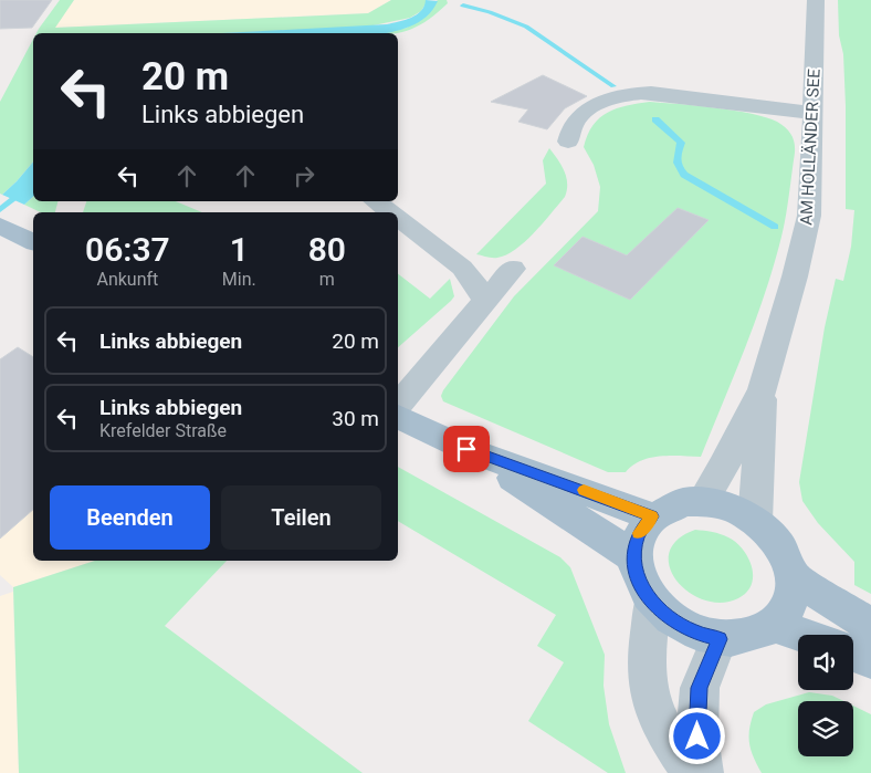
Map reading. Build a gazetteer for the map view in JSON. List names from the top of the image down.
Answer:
{
  "streets": {
    "street": ["AM HOLLÄNDER SEE"]
  },
  "page": {
    "turn": ["20 m", "Links abbiegen"],
    "eta": [
      "06:37",
      "Ankunft",
      "1",
      "Min.",
      "80",
      "m"
    ],
    "list": [
      {
        "name": "Links abbiegen",
        "value": "20 m"
      },
      {
        "name": "Links abbiegen",
        "note": "Krefelder Straße",
        "value": "30 m"
      }
    ],
    "buttons": ["Beenden", "Teilen"]
  }
}
